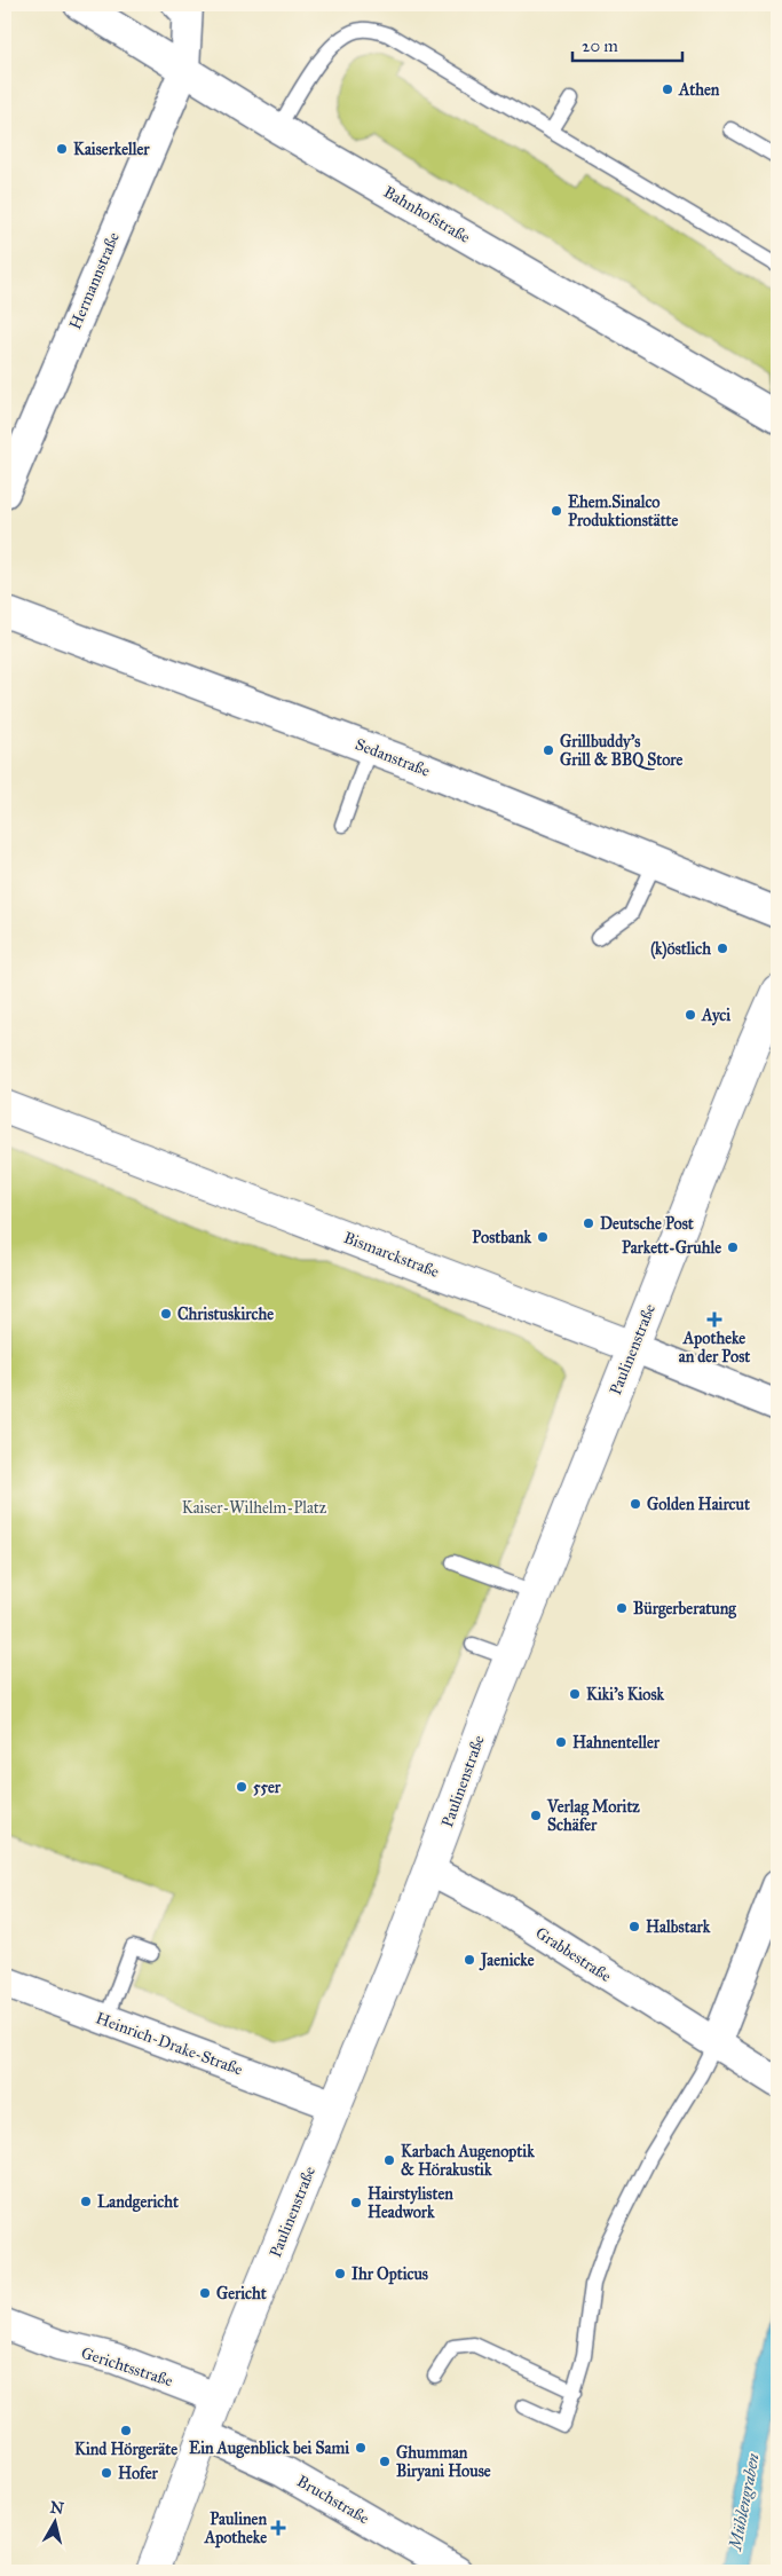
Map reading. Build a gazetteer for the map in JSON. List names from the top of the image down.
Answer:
{
  "streets": {
    "main road": ["Bismarckstraße", "Paulinenstraße"],
    "street": [
      "Bahnhofstraße",
      "Hermannstraße",
      "Sedanstraße",
      "Grabbestraße",
      "Heinrich-Drake-Straße",
      "Gerichtsstraße",
      "Bruchstraße"
    ]
  },
  "crossings": [
    ["Bahnhofstraße", "Hermannstraße"],
    ["Bismarckstraße", "Paulinenstraße"],
    ["Paulinenstraße", "Grabbestraße"],
    ["Paulinenstraße", "Heinrich-Drake-Straße"],
    ["Paulinenstraße", "Gerichtsstraße"],
    ["Paulinenstraße", "Bruchstraße"]
  ],
  "water": ["Mühlengraben"],
  "parks": ["Kaiser-Wilhelm-Platz"],
  "places": {
    "other": [
      "Athen",
      "Kaiserkeller",
      "Ehem.Sinalco Produktionstätte",
      "Grillbuddy's Grill & BBQ Store",
      "(k)östlich",
      "Ayci",
      "Deutsche Post",
      "Postbank",
      "Parkett-Gruhle",
      "Christuskirche",
      "Golden Haircut",
      "Bürgerberatung",
      "Kiki's Kiosk",
      "Hahnenteller",
      "55er",
      "Verlag Moritz Schäfer",
      "Halbstark",
      "Jaenicke",
      "Karbach Augenoptik & Hörakustik",
      "Landgericht",
      "Hairstylisten Headwork",
      "Ihr Opticus",
      "Gericht",
      "Kind Hörgeräte",
      "Ein Augenblick bei Sami",
      "Ghumman Biryani House",
      "Hofer"
    ],
    "health": ["Apotheke an der Post", "Paulinen Apotheke"]
  },
  "scale_bar": "20 m",
  "north": "top"
}
